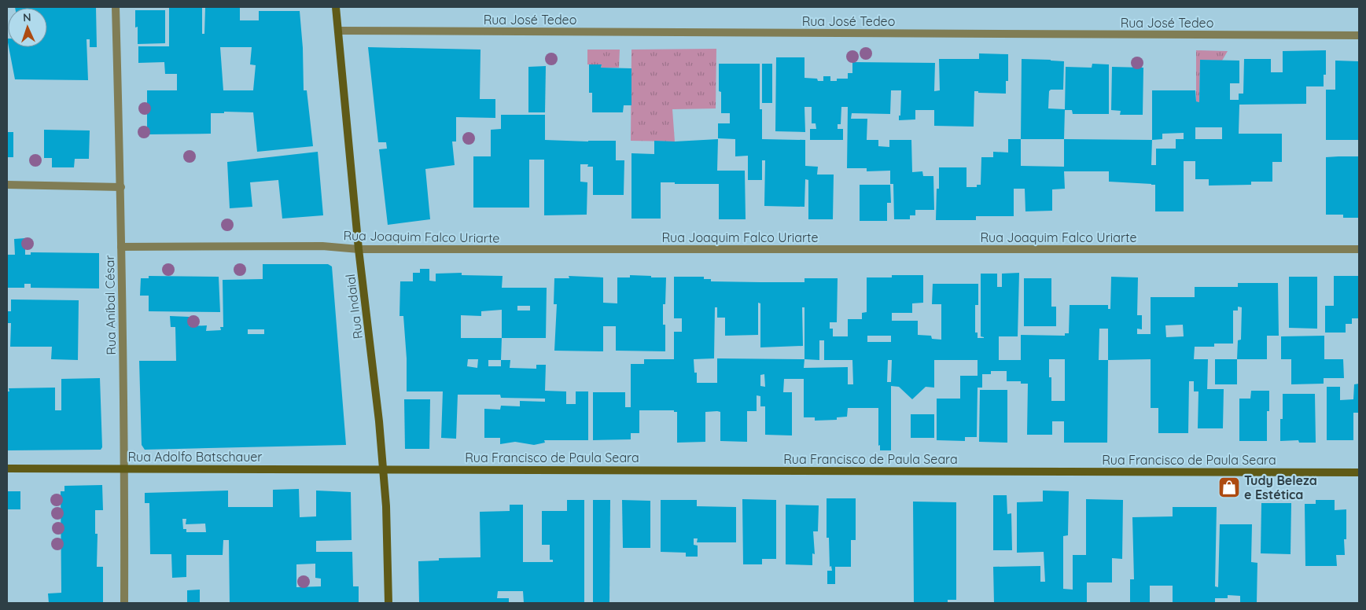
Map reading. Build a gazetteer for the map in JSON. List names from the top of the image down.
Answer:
{
  "streets": {
    "street": [
      "Rua José Tedeo",
      "Rua Joaquim Falco Uriarte",
      "Rua Aníbal César",
      "Rua Indaial",
      "Rua Adolfo Batschauer",
      "Rua Francisco de Paula Seara"
    ]
  },
  "crossings": [
    ["Rua José Tedeo", "Rua Indaial"],
    ["Rua Joaquim Falco Uriarte", "Rua Aníbal César"],
    ["Rua Joaquim Falco Uriarte", "Rua Indaial"],
    ["Rua Aníbal César", "Rua Adolfo Batschauer"],
    ["Rua Indaial", "Rua Adolfo Batschauer"],
    ["Rua Indaial", "Rua Francisco de Paula Seara"],
    ["Rua Adolfo Batschauer", "Rua Francisco de Paula Seara"]
  ],
  "places": {
    "shop": ["Tudy Beleza e Estética"]
  },
  "north": "top"
}
